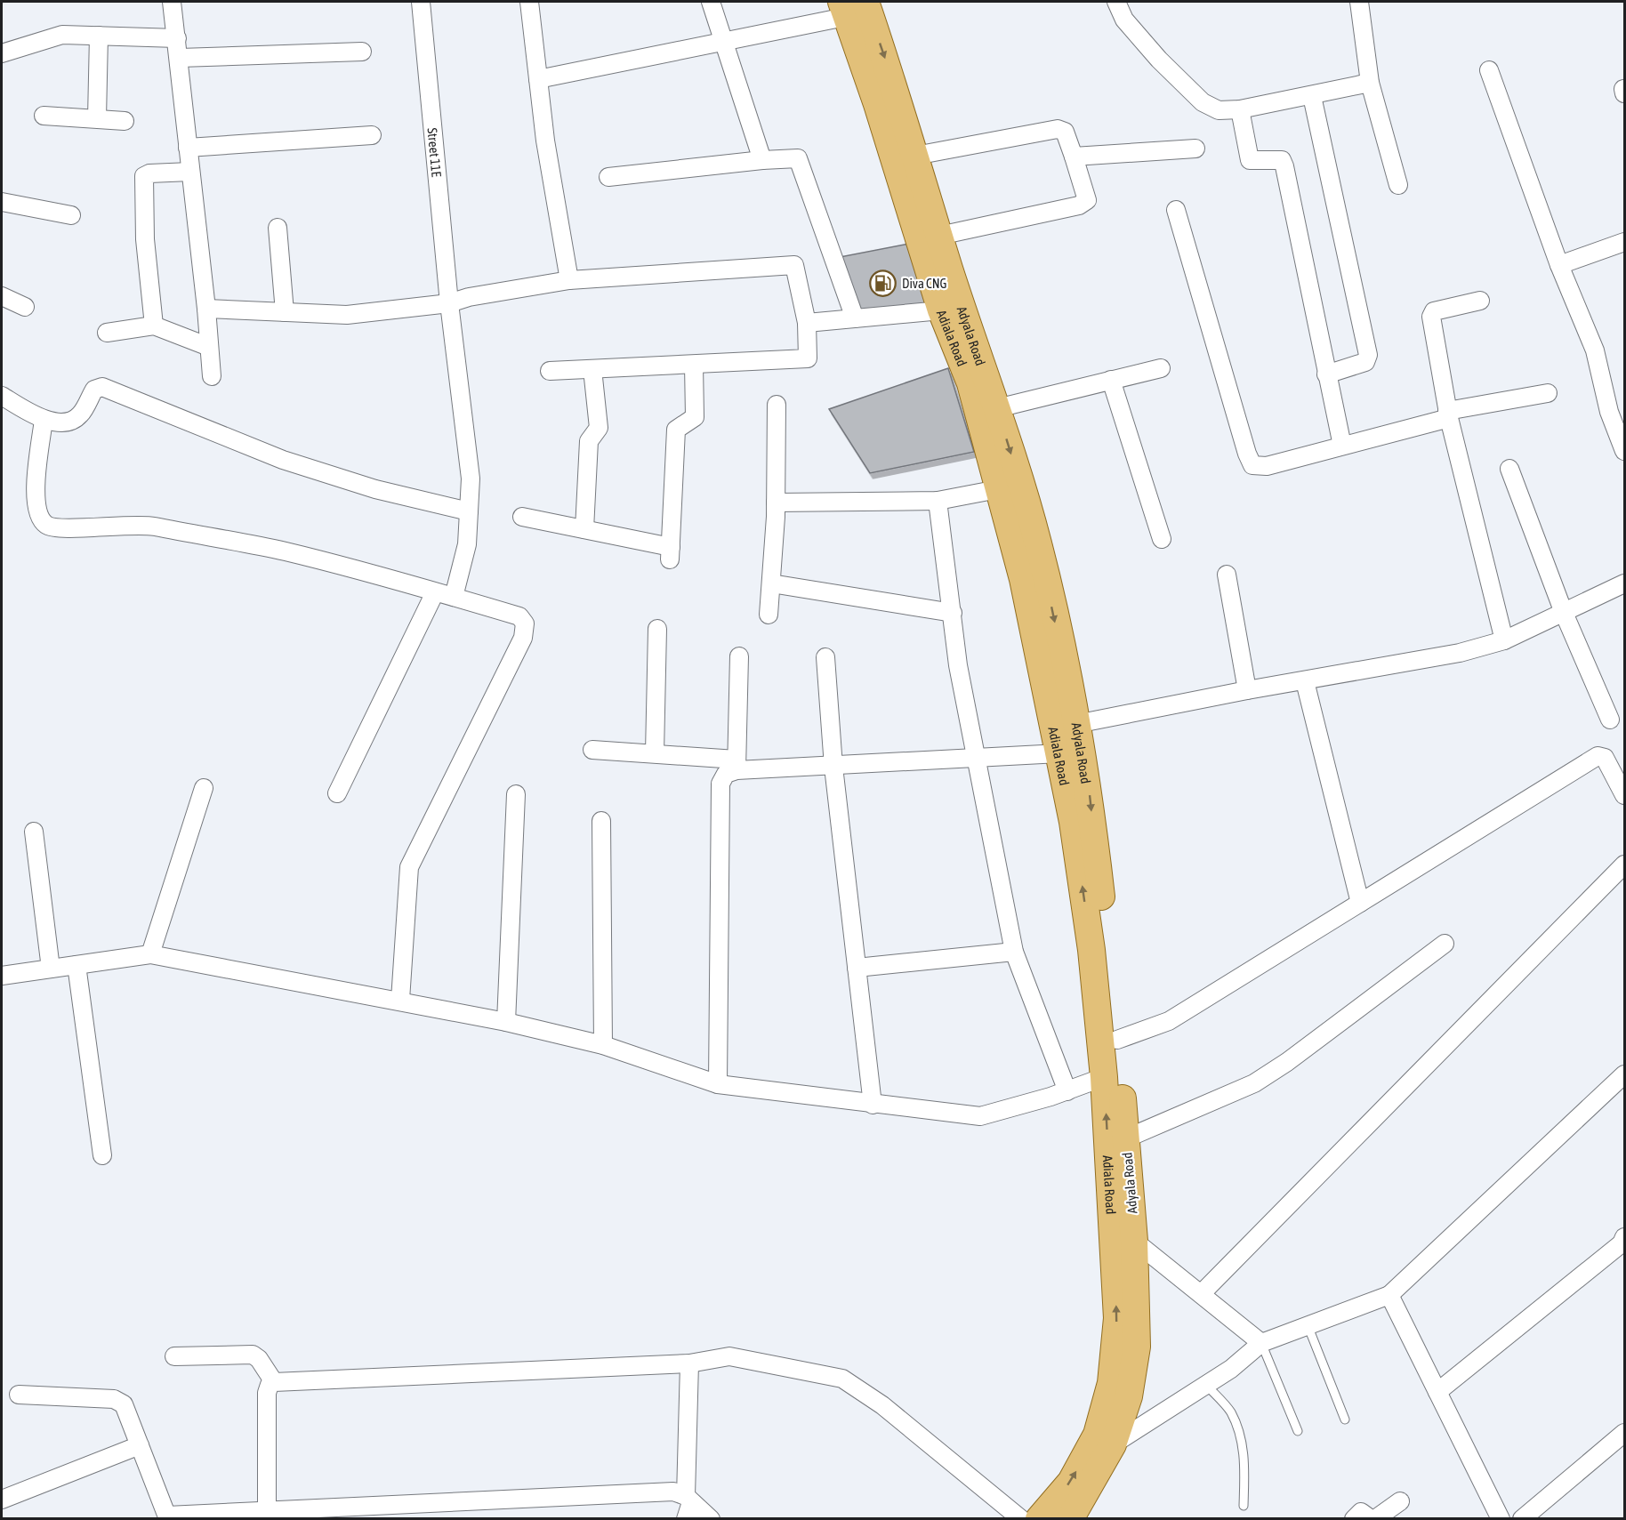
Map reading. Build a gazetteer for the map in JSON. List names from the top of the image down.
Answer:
{
  "streets": {
    "main road": ["Adyala Road", "Adiala Road"],
    "street": ["Street 11E"]
  },
  "crossings": [
    ["Adyala Road", "Adiala Road"]
  ],
  "one_way": ["Adyala Road", "Adiala Road"],
  "places": {
    "fuel station": ["Diva CNG"]
  }
}
